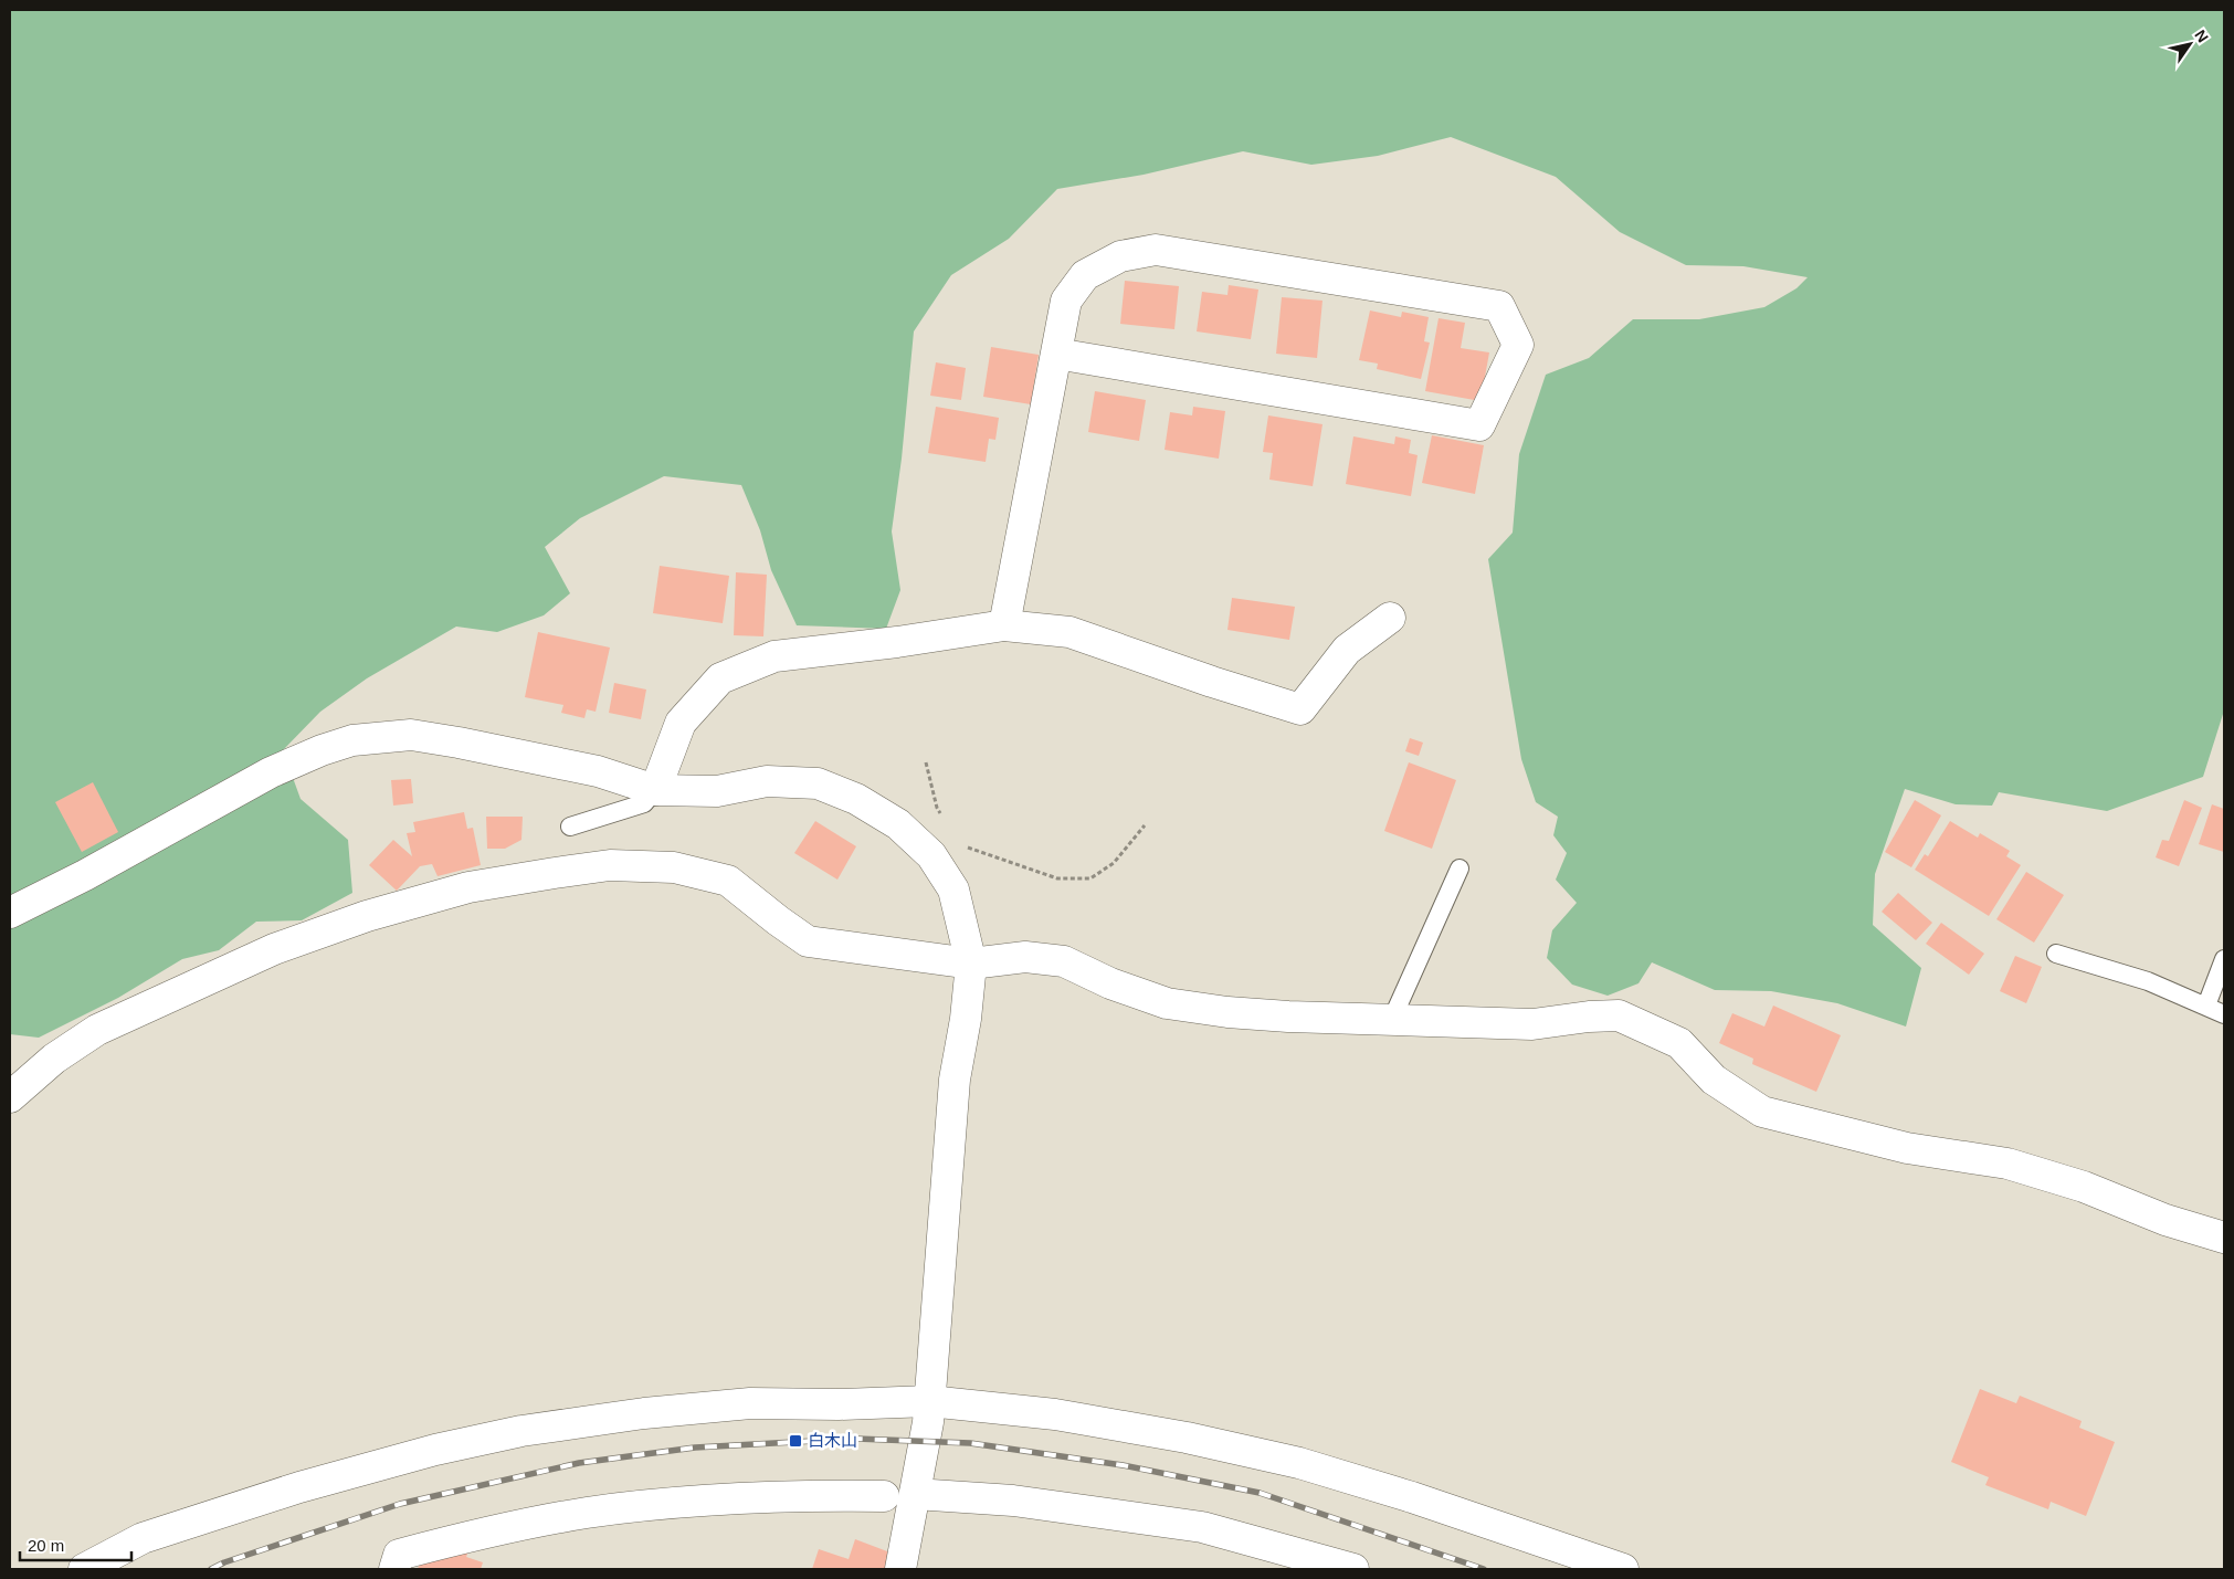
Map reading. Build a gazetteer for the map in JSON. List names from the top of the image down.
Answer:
{
  "places": {
    "transit": ["白木山"]
  },
  "scale_bar": "20 m",
  "north": "top right"
}
